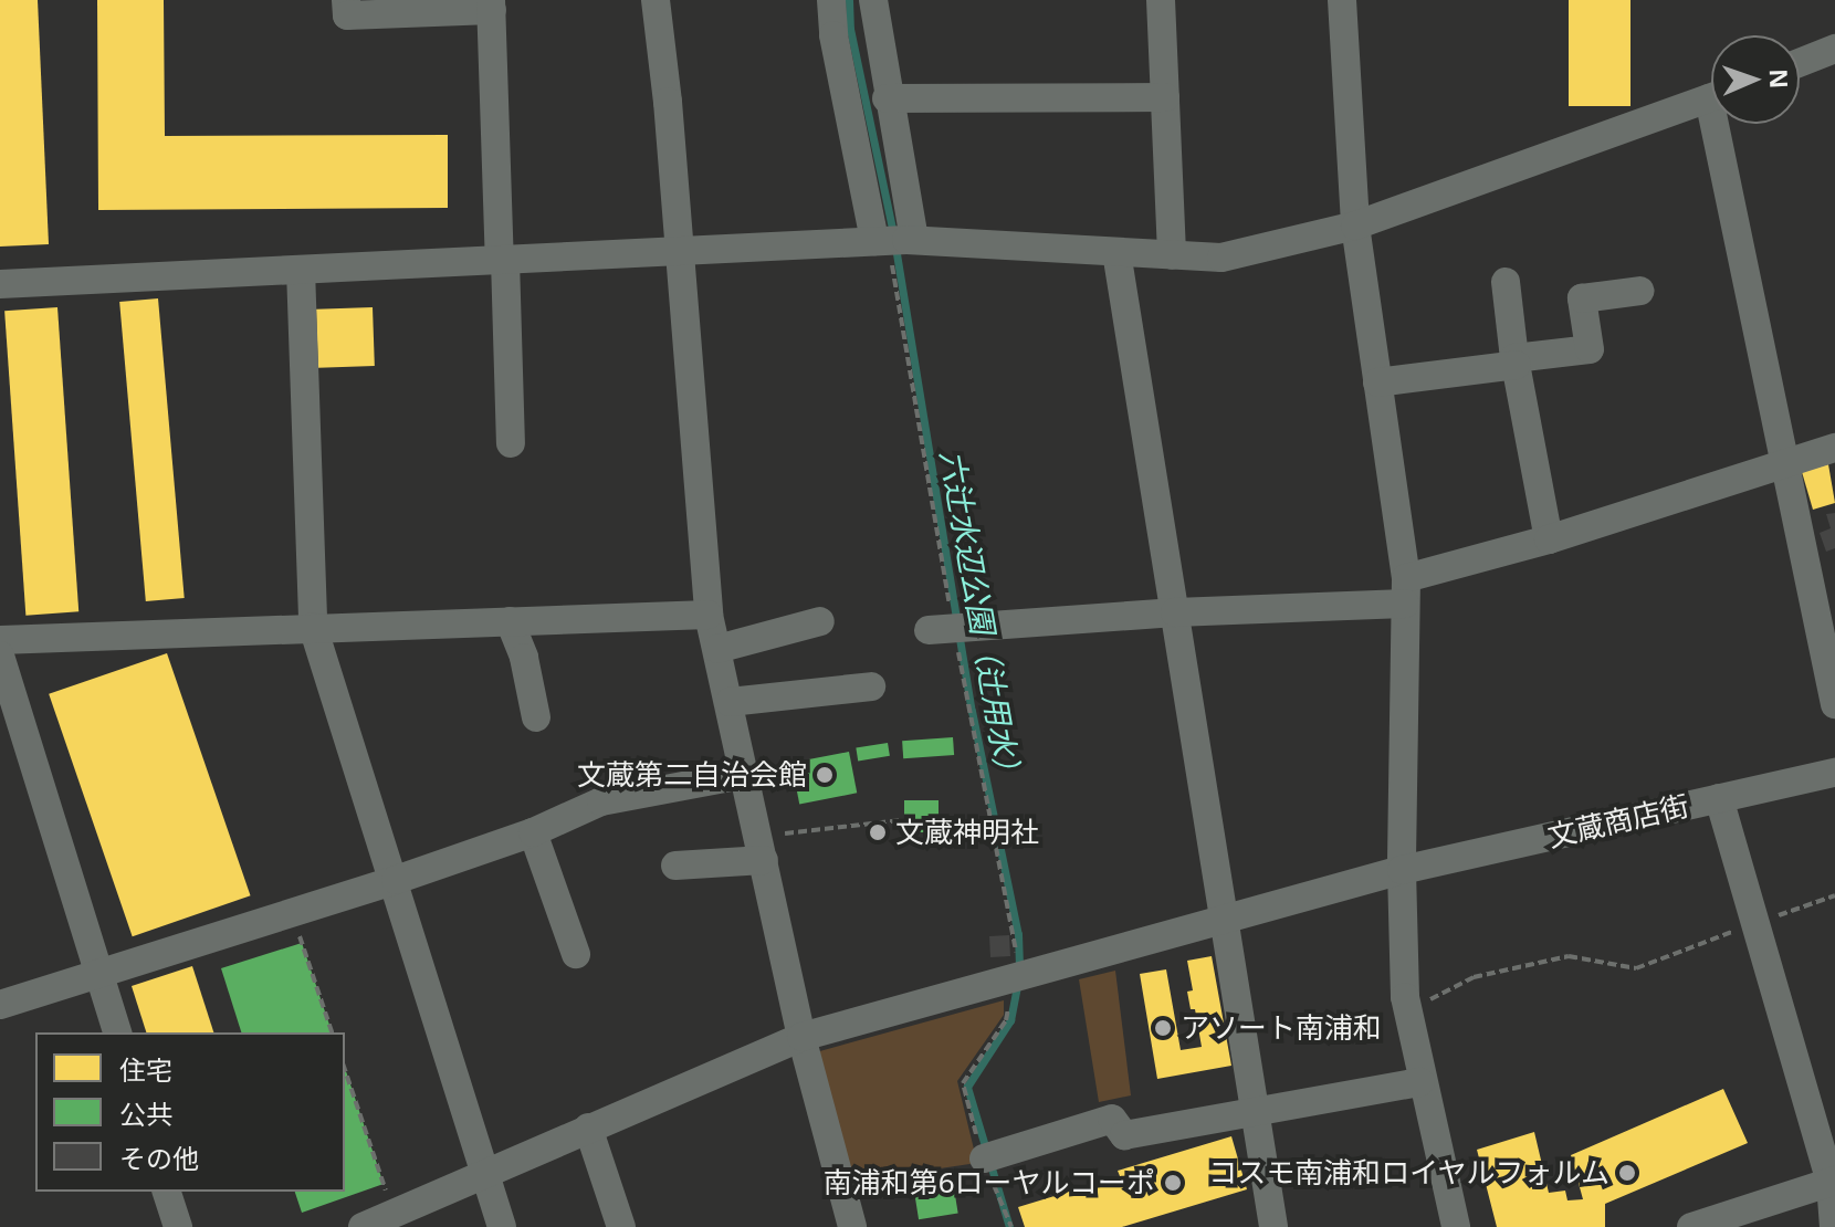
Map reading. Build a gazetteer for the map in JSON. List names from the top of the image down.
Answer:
{
  "streets": {
    "street": ["文蔵商店街"]
  },
  "water": ["六辻水辺公園（辻用水）"],
  "places": [
    "文蔵第二自治会館",
    "文蔵神明社",
    "アソート南浦和",
    "コスモ南浦和ロイヤルフォルム",
    "南浦和第6ローヤルコーポ"
  ],
  "legend": ["住宅", "公共", "その他"],
  "north": "right"
}
